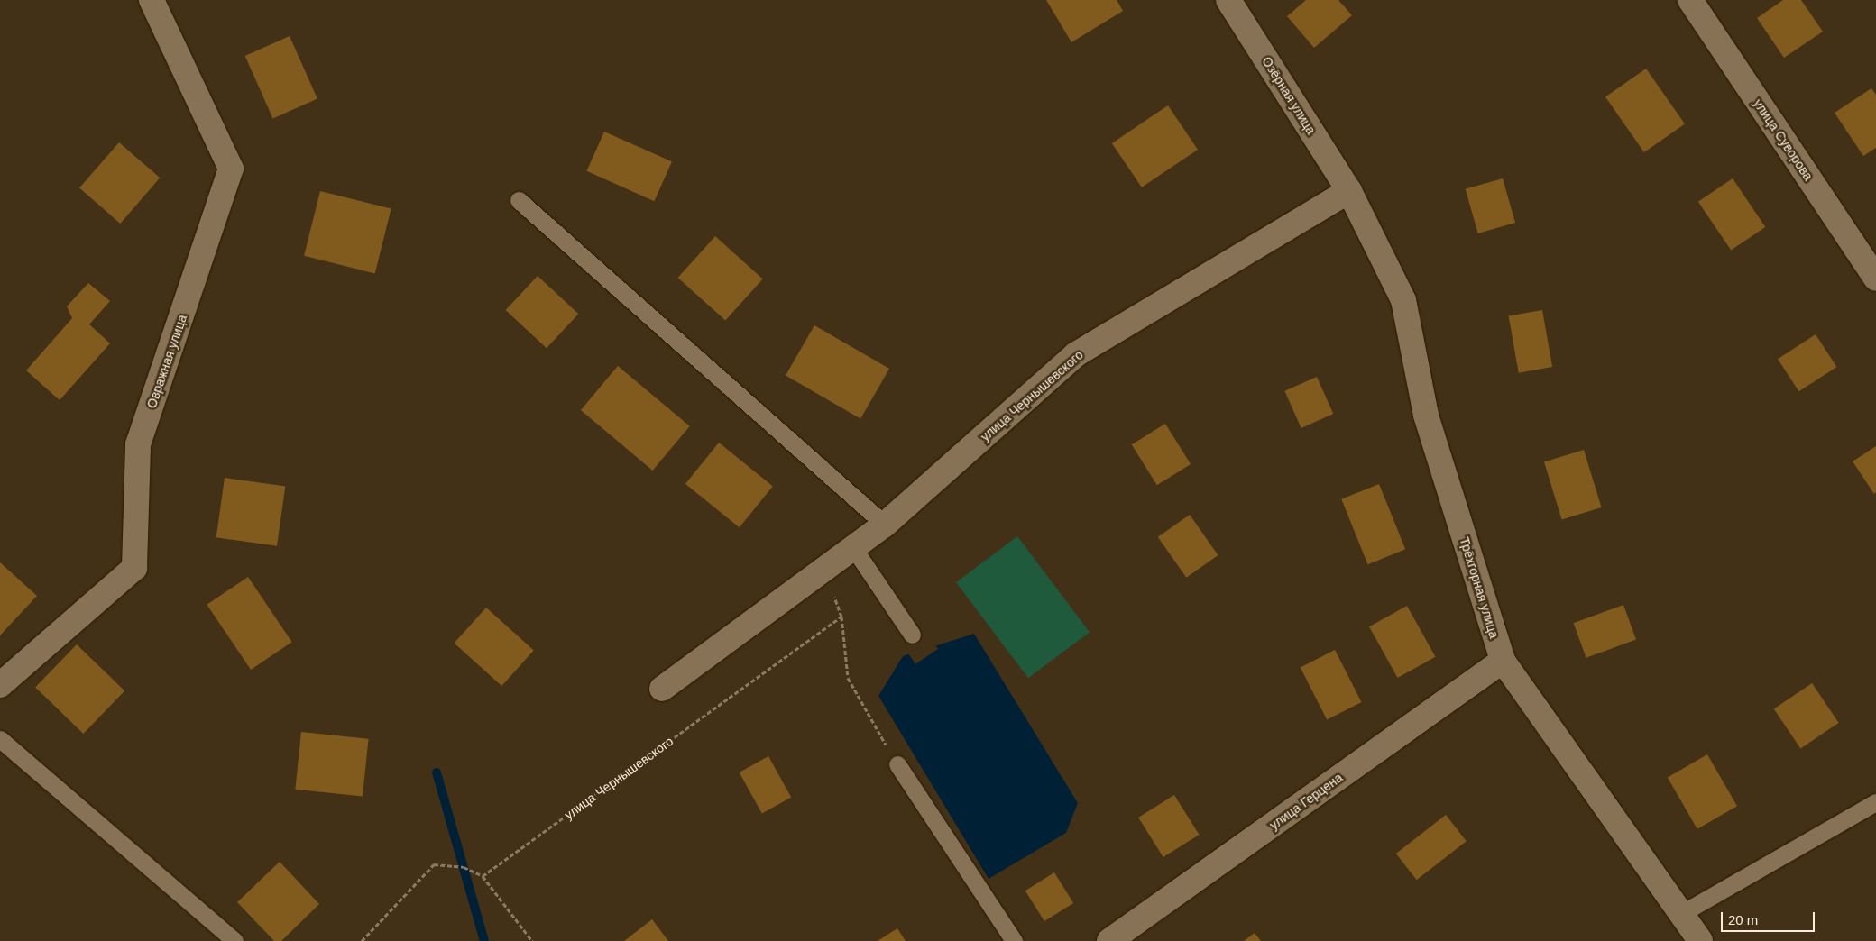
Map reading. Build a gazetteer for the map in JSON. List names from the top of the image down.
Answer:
{
  "streets": {
    "street": [
      "Озёрная улица",
      "улица Суворова",
      "Овражная улица",
      "улица Чернышевского",
      "Трёхгорная улица",
      "улица Герцена"
    ]
  },
  "crossings": [
    ["Озёрная улица", "улица Чернышевского"],
    ["Озёрная улица", "Трёхгорная улица"],
    ["улица Чернышевского", "Трёхгорная улица"],
    ["Трёхгорная улица", "улица Герцена"]
  ],
  "scale_bar": "20 m"
}
